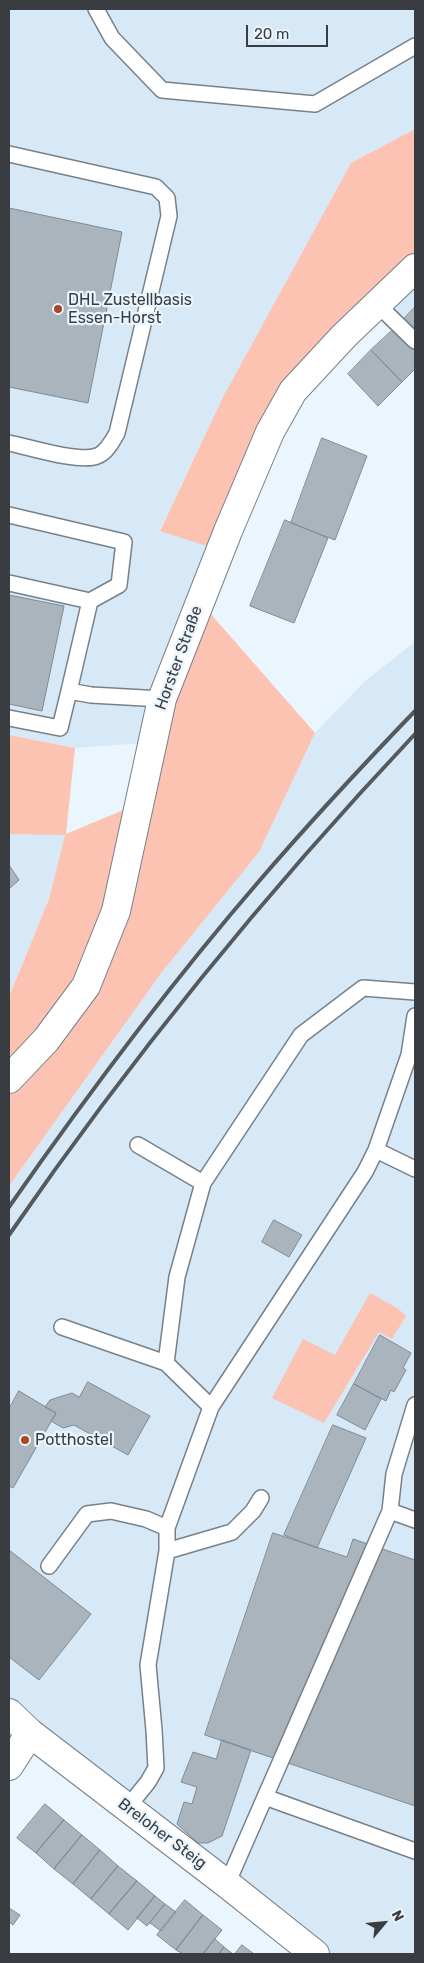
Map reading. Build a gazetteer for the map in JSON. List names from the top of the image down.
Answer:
{
  "streets": {
    "street": ["Horster Straße", "Breloher Steig"]
  },
  "places": ["DHL Zustellbasis Essen-Horst", "Potthostel"],
  "scale_bar": "20 m",
  "north": "top right"
}
